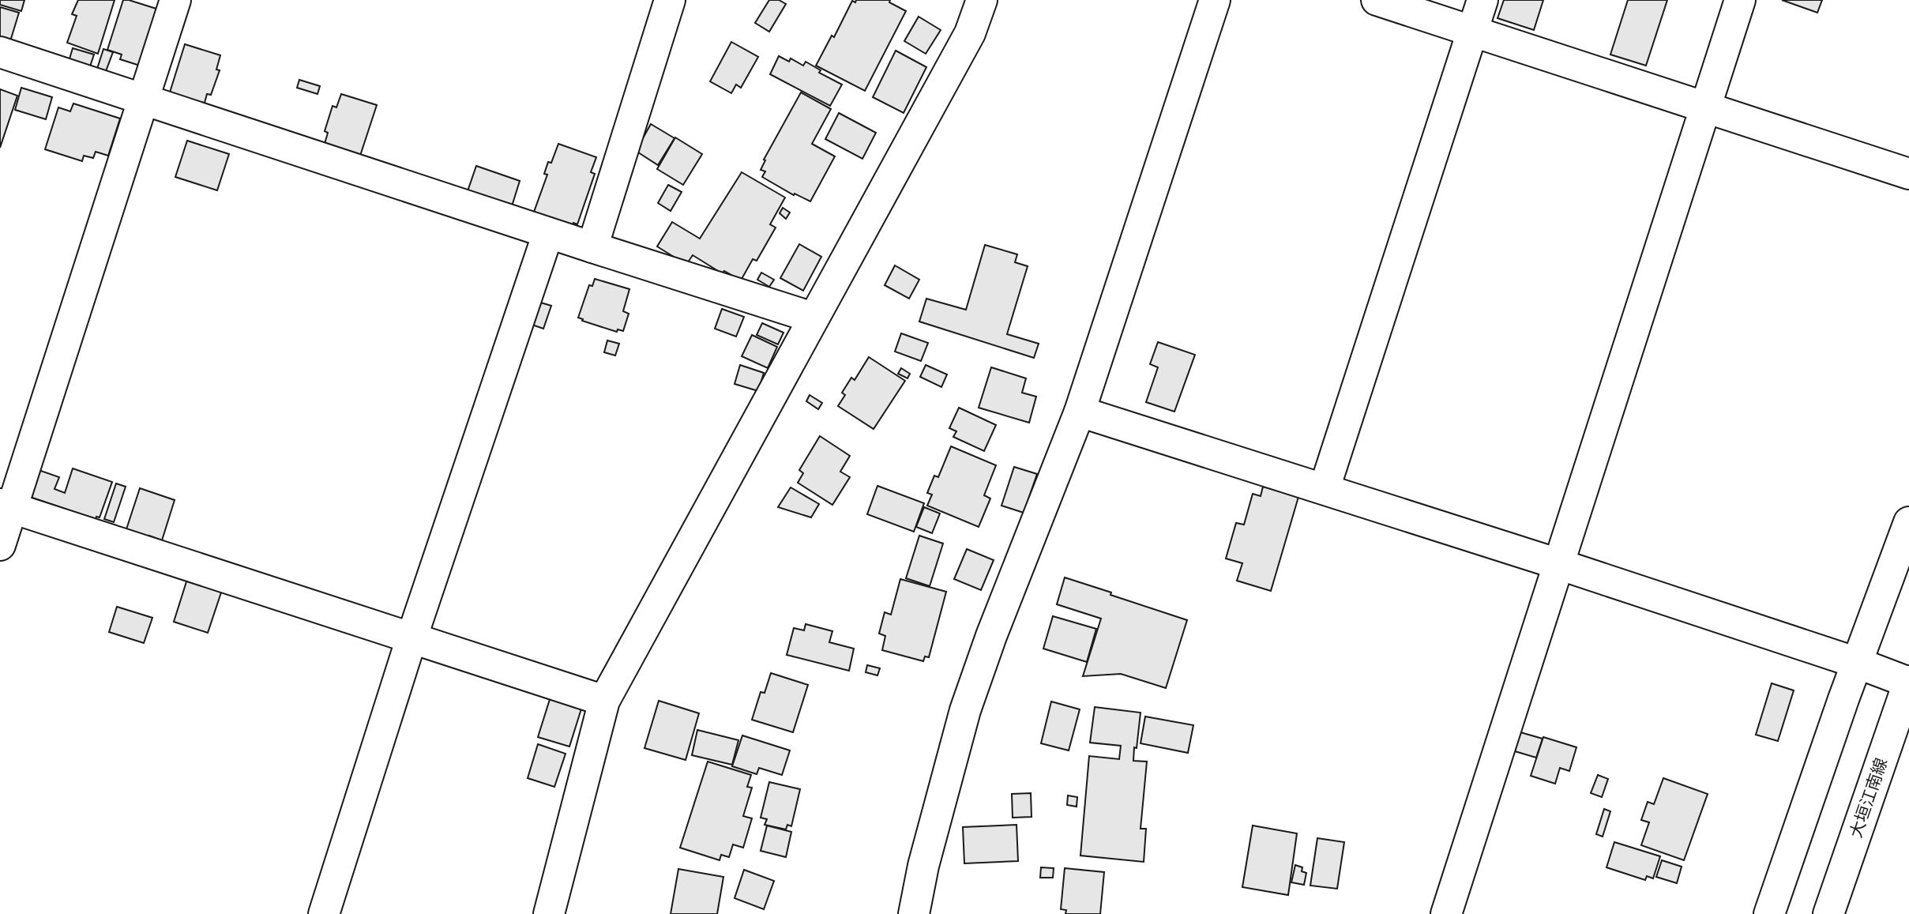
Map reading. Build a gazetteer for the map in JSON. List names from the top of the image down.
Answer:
{
  "streets": {
    "street": ["大垣江南線"]
  }
}
